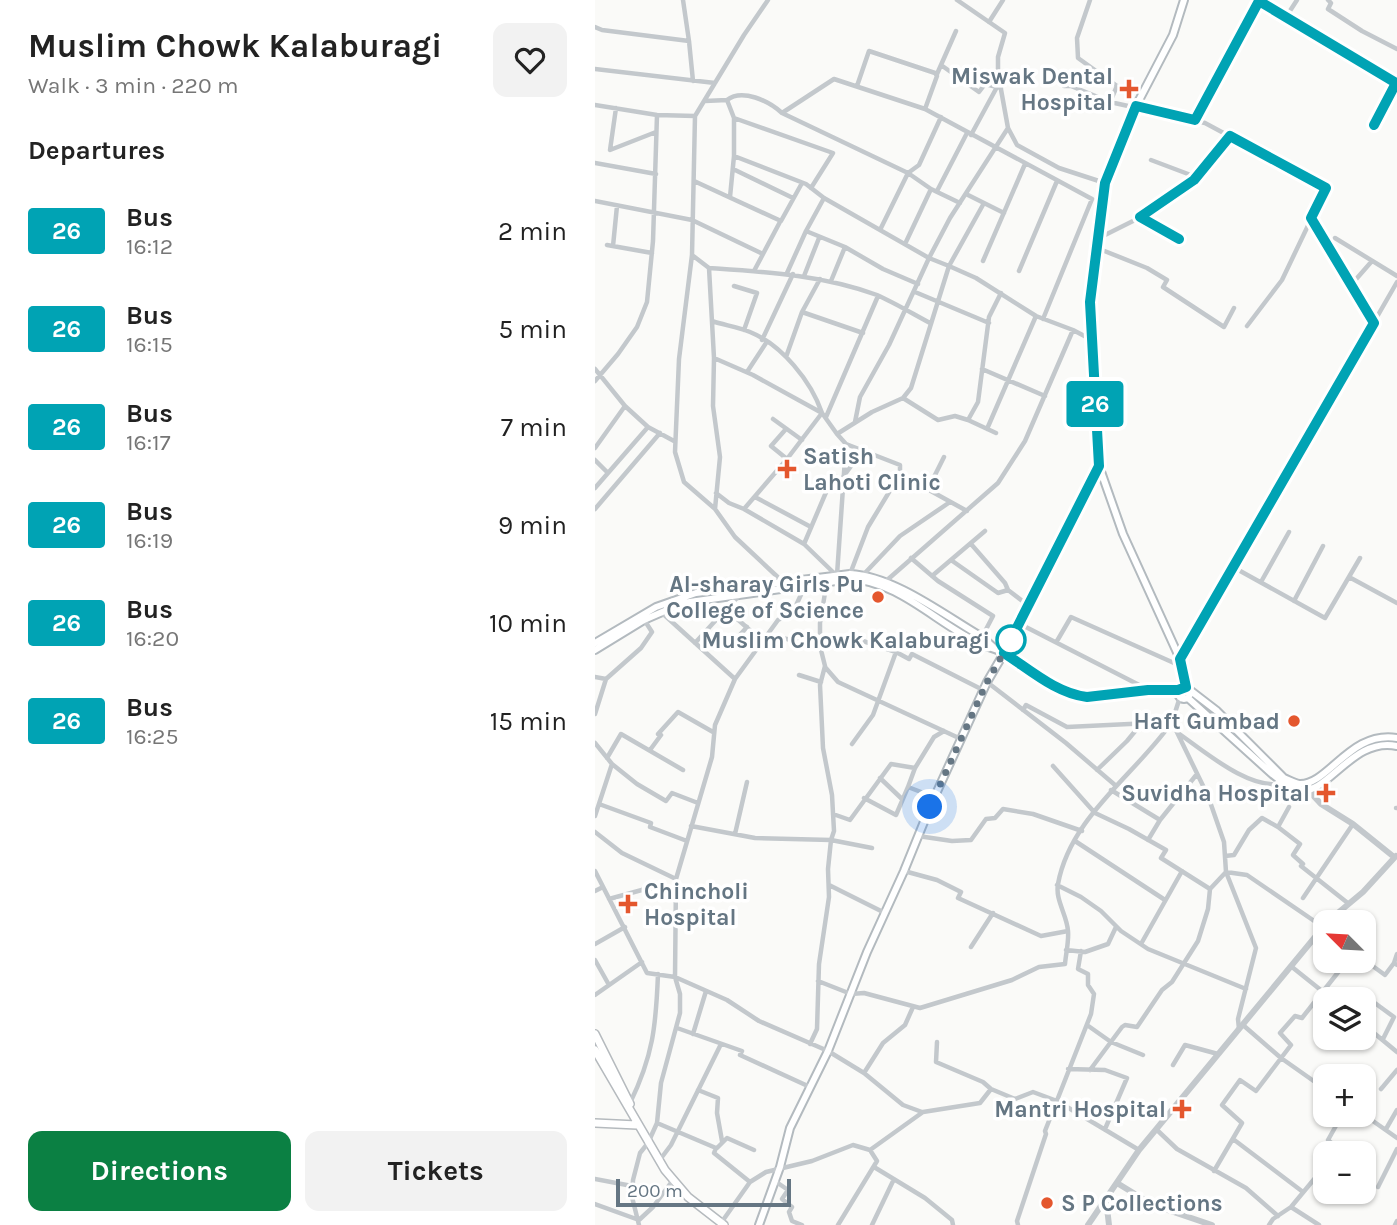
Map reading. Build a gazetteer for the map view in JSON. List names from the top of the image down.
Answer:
{
  "places": {
    "health": [
      "Miswak Dental Hospital",
      "Satish Lahoti Clinic",
      "Suvidha Hospital",
      "Chincholi Hospital",
      "Mantri Hospital"
    ],
    "other": [
      "Al-sharay Girls Pu College of Science",
      "Muslim Chowk Kalaburagi",
      "Haft Gumbad",
      "S P Collections"
    ]
  },
  "lines": ["bus line 26"],
  "scale_bar": "200 m",
  "north": "top left",
  "page": {
    "heading": [
      ["Muslim Chowk Kalaburagi", "Walk · 3 min · 220 m"],
      "Departures"
    ],
    "on_map": "26",
    "list": [
      {
        "mark": "26",
        "name": "Bus",
        "note": "16:12",
        "value": "2 min"
      },
      {
        "mark": "26",
        "name": "Bus",
        "note": "16:15",
        "value": "5 min"
      },
      {
        "mark": "26",
        "name": "Bus",
        "note": "16:17",
        "value": "7 min"
      },
      {
        "mark": "26",
        "name": "Bus",
        "note": "16:19",
        "value": "9 min"
      },
      {
        "mark": "26",
        "name": "Bus",
        "note": "16:20",
        "value": "10 min"
      },
      {
        "mark": "26",
        "name": "Bus",
        "note": "16:25",
        "value": "15 min"
      }
    ],
    "map_buttons": ["+", "−"],
    "buttons": ["Directions", "Tickets"],
    "scale": "200 m"
  }
}
